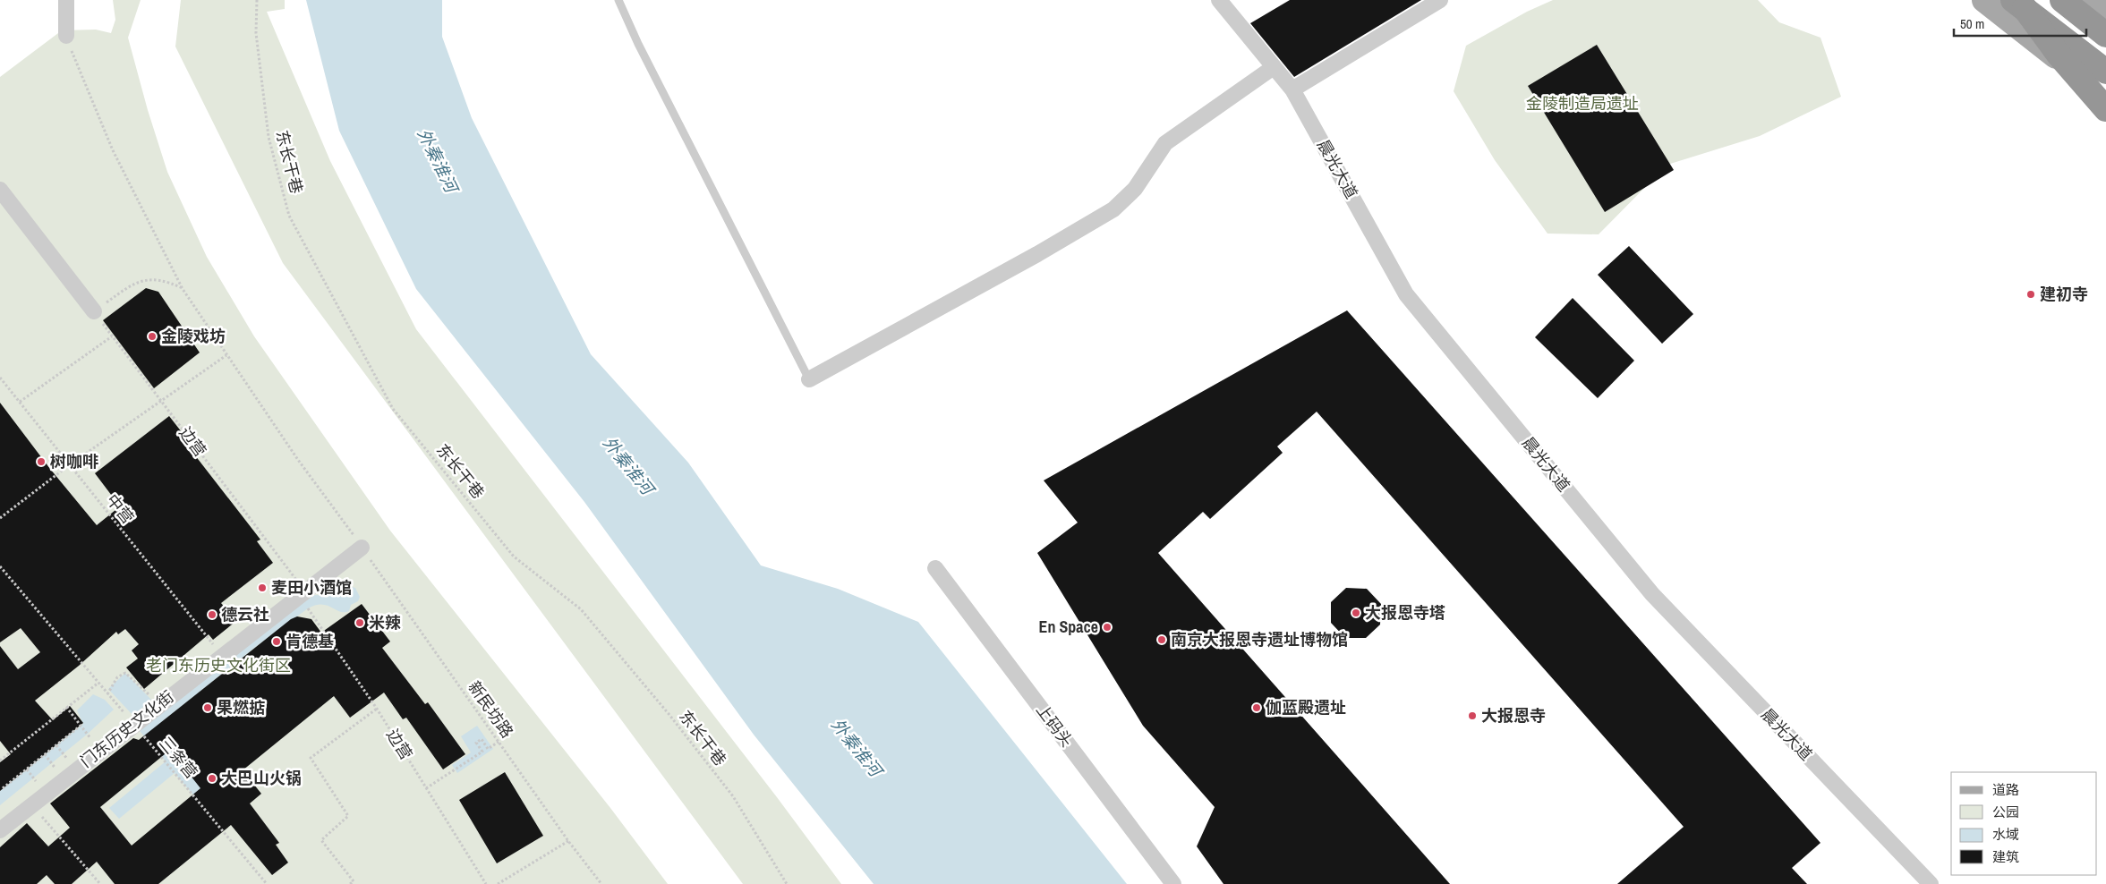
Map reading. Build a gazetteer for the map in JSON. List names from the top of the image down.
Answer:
{
  "streets": {
    "street": ["晨光大道", "上码头", "门东历史文化街"],
    "path": [
      "东长干巷",
      "边营",
      "中营",
      "新民坊路",
      "三条营"
    ]
  },
  "crossings": [
    ["边营", "中营"],
    ["边营", "门东历史文化街"],
    ["中营", "门东历史文化街"],
    ["新民坊路", "门东历史文化街"],
    ["门东历史文化街", "三条营"]
  ],
  "water": ["外秦淮河"],
  "parks": ["金陵制造局遗址", "老门东历史文化街区"],
  "places": [
    "建初寺",
    "金陵戏坊",
    "树咖啡",
    "麦田小酒馆",
    "大报恩寺塔",
    "德云社",
    "米辣",
    "En Space",
    "南京大报恩寺遗址博物馆",
    "肯德基",
    "果燃掂",
    "伽蓝殿遗址",
    "大报恩寺",
    "大巴山火锅"
  ],
  "legend": [
    "道路",
    "公园",
    "水域",
    "建筑"
  ],
  "scale_bar": "50 m"
}
